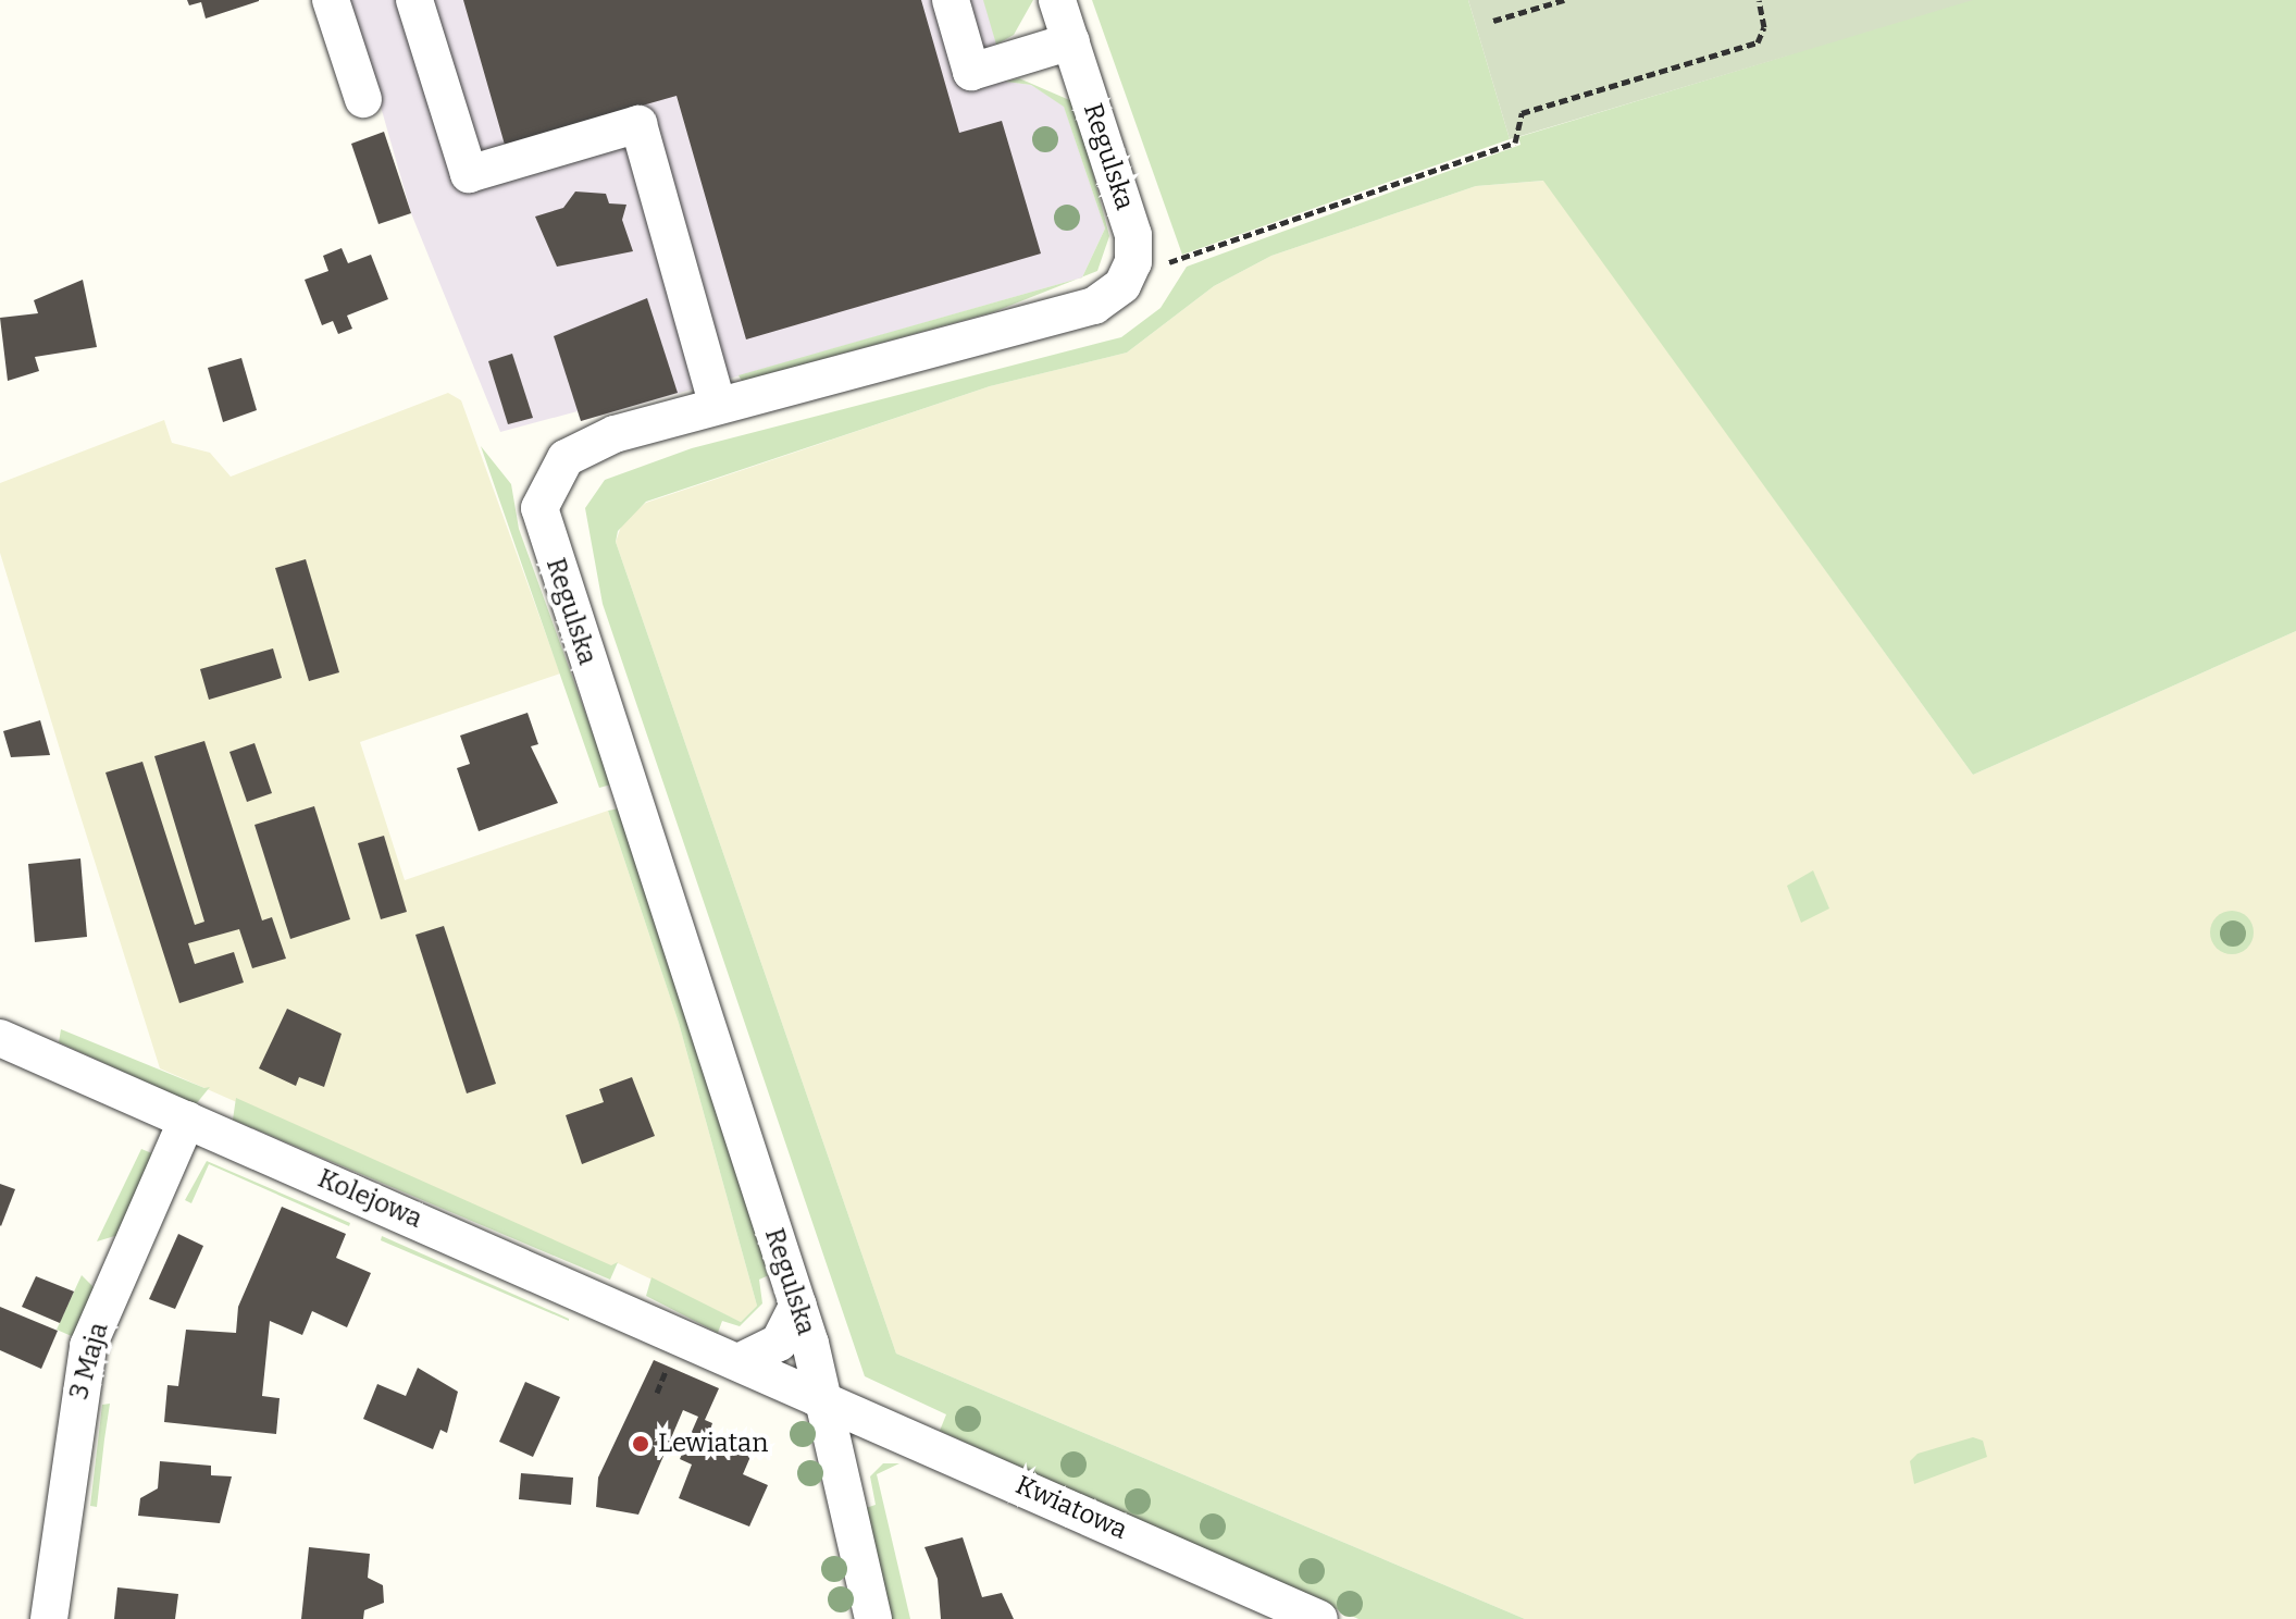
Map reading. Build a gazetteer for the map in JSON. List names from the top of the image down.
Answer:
{
  "streets": {
    "street": [
      "Regulska",
      "Kolejowa",
      "3 Maja",
      "Kwiatowa"
    ]
  },
  "crossings": [
    ["Regulska", "Kolejowa"],
    ["Regulska", "Kwiatowa"],
    ["Kolejowa", "3 Maja"],
    ["Kolejowa", "Kwiatowa"]
  ],
  "places": ["Lewiatan"]
}
